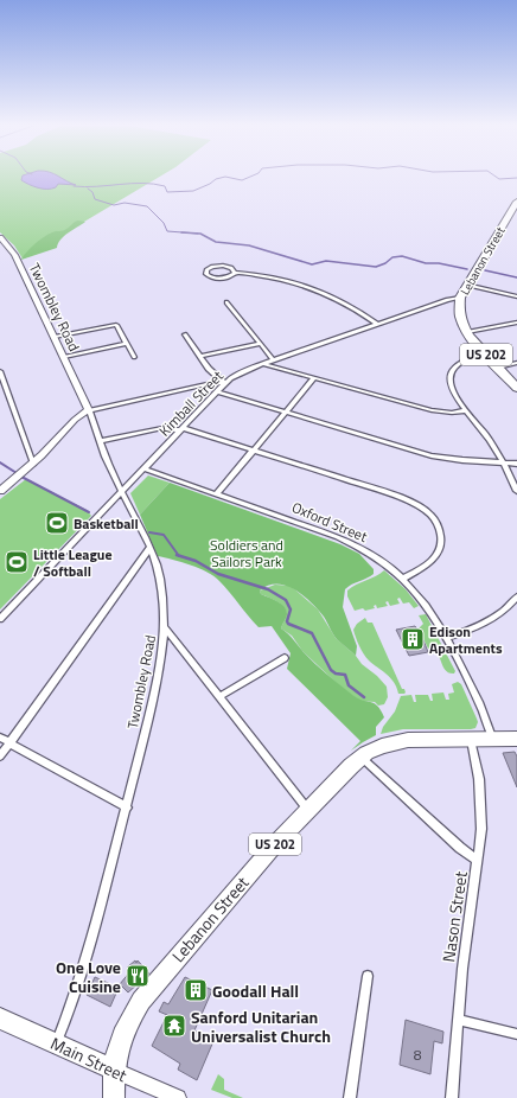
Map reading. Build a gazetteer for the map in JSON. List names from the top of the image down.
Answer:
{
  "streets": {
    "highway": ["Lebanon Street", "US 202", "Main Street"],
    "street": [
      "Twombley Road",
      "Kimball Street",
      "Oxford Street",
      "Nason Street"
    ]
  },
  "crossings": [
    ["Lebanon Street", "US 202"],
    ["Lebanon Street", "Kimball Street"],
    ["Lebanon Street", "Oxford Street"],
    ["Lebanon Street", "Nason Street"],
    ["Lebanon Street", "Main Street"],
    ["Twombley Road", "Kimball Street"],
    ["Twombley Road", "Main Street"],
    ["US 202", "Main Street"],
    ["Kimball Street", "Oxford Street"]
  ],
  "parks": ["Soldiers and Sailors Park"],
  "places": {
    "sports": ["Basketball", "Little League / Softball"],
    "building": ["Edison Apartments", "Goodall Hall"],
    "restaurant": ["One Love Cuisine"],
    "temple": ["Sanford Unitarian Universalist Church"]
  },
  "house_numbers": ["8"]
}
